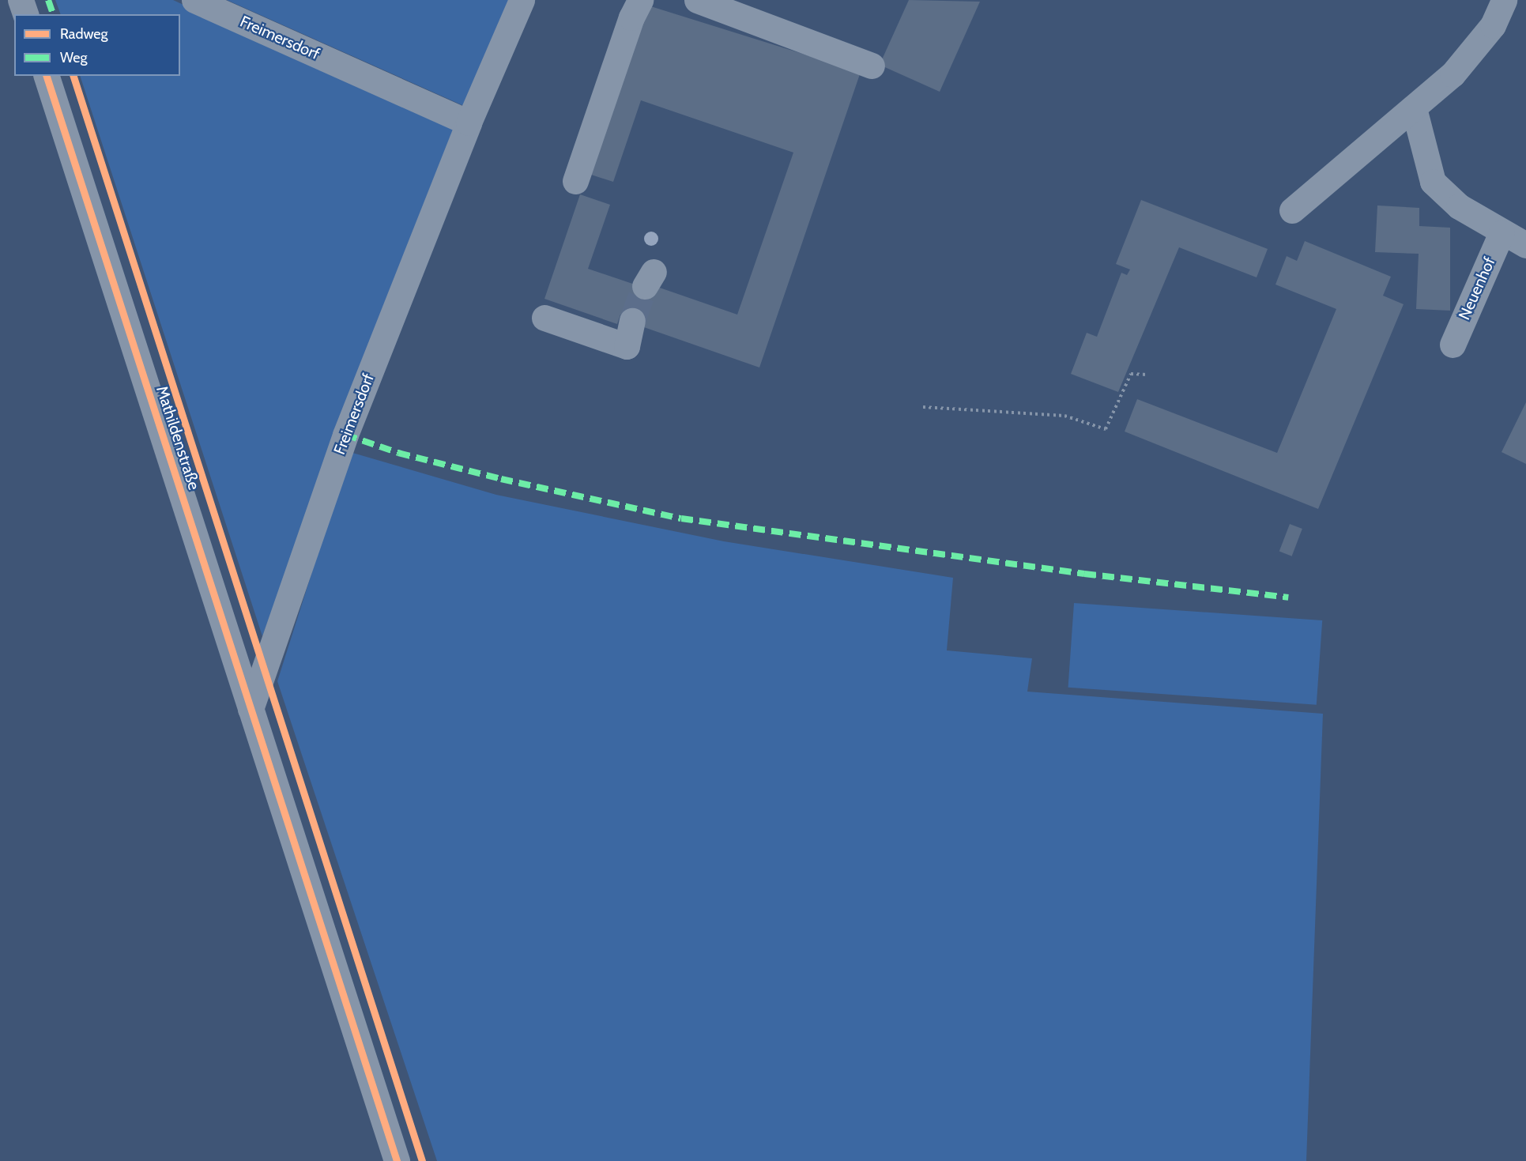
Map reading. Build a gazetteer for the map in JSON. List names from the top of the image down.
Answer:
{
  "streets": {
    "street": ["Freimersdorf", "Neuenhof", "Mathildenstraße"]
  },
  "crossings": [
    ["Freimersdorf", "Mathildenstraße"]
  ],
  "legend": ["Radweg", "Weg"]
}
